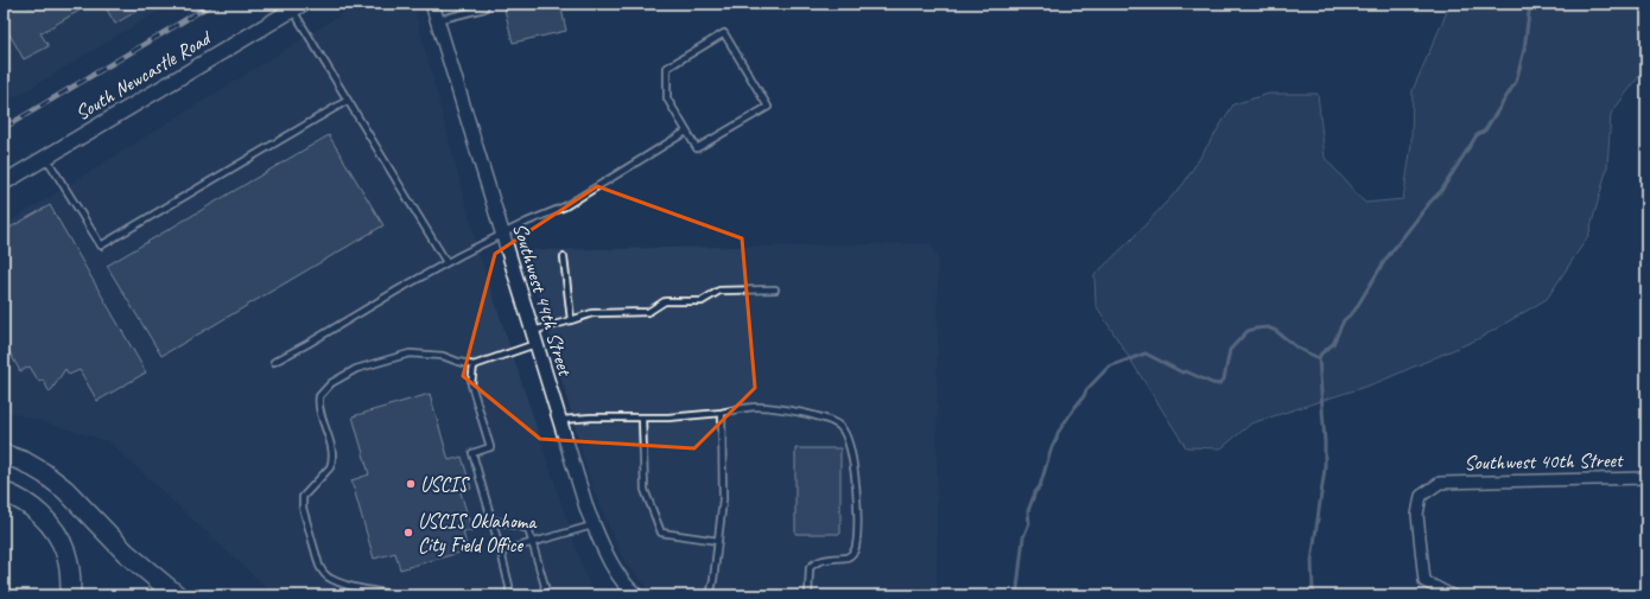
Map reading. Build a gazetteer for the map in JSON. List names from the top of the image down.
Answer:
{
  "streets": {
    "main road": ["South Newcastle Road"],
    "street": ["Southwest 44th Street", "Southwest 40th Street"]
  },
  "places": ["USCIS", "USCIS Oklahoma City Field Office"]
}
